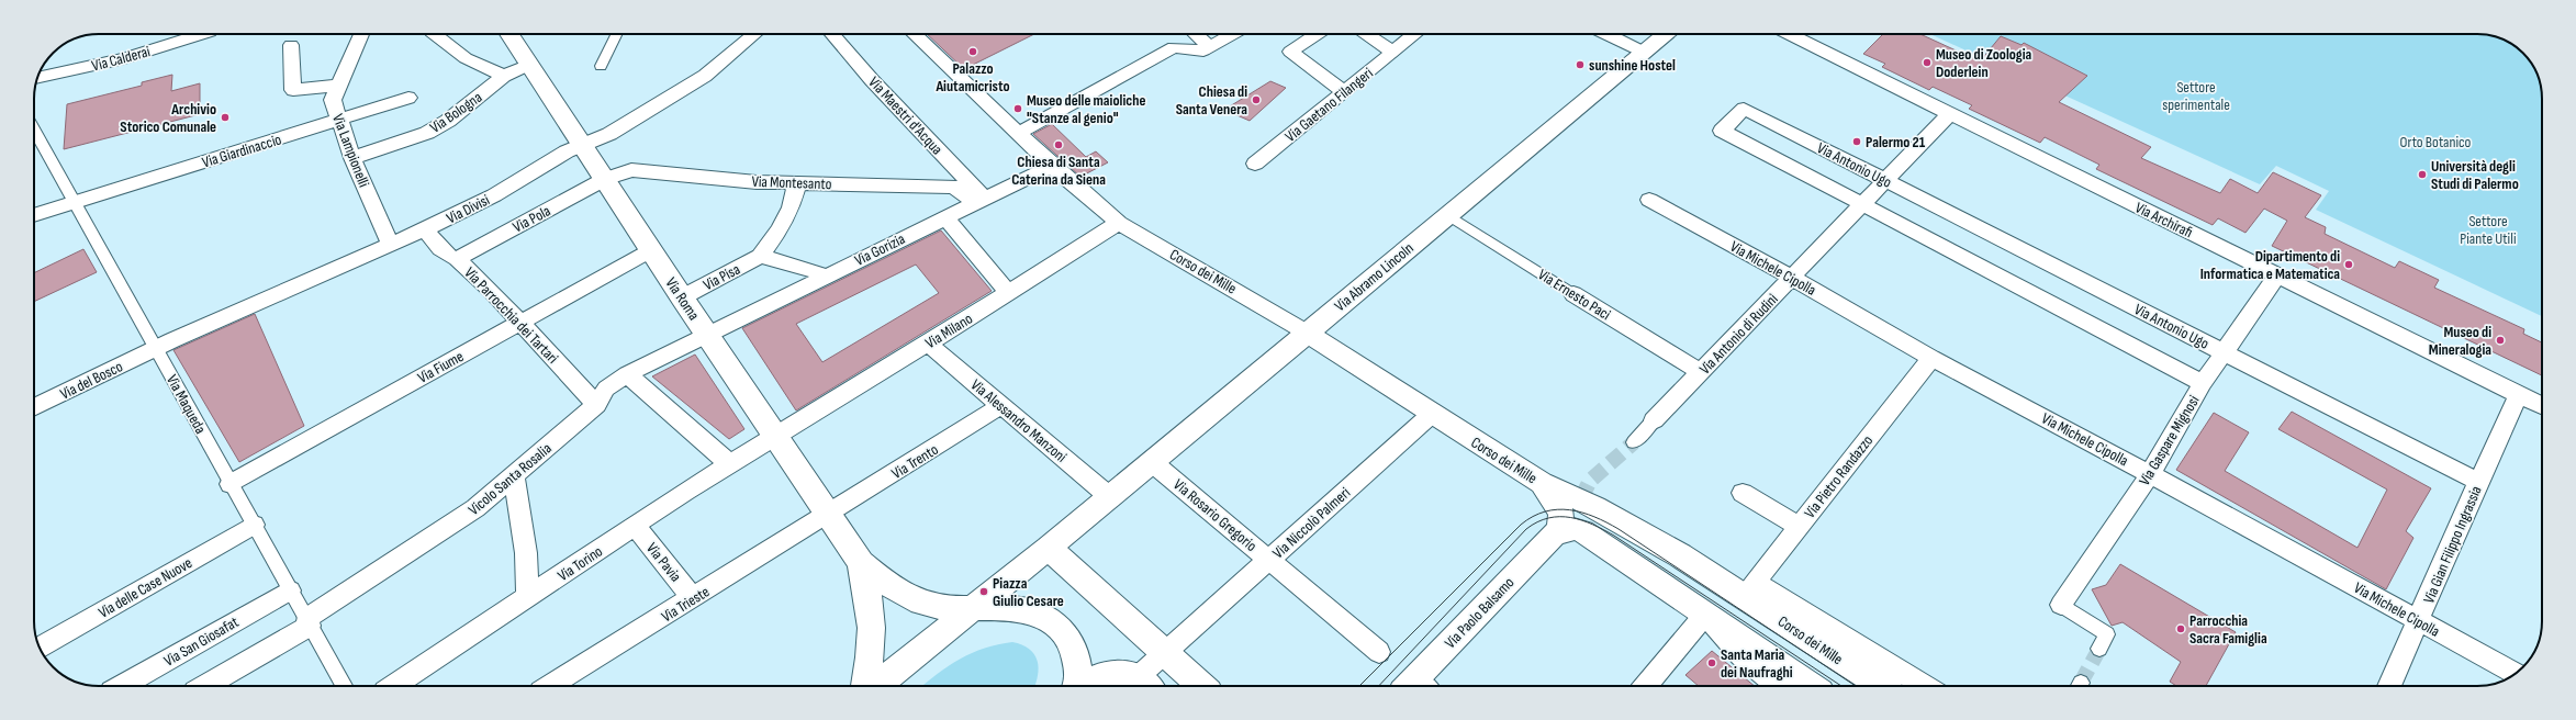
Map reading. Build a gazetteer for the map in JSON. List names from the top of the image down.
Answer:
{
  "streets": {
    "street": [
      "Via Calderai",
      "Via Gaetano Filangeri",
      "Via Bologna",
      "Via Maestri d'Acqua",
      "Via Giardinaccio",
      "Via Lampionelli",
      "Via Antonio Ugo",
      "Via Montesanto",
      "Via Divisi",
      "Via Pola",
      "Via Archirafi",
      "Via Gorizia",
      "Via Michele Cipolla",
      "Corso dei Mille",
      "Via Pisa",
      "Via Abramo Lincoln",
      "Via Ernesto Paci",
      "Via Roma",
      "Via Parrocchia dei Tartari",
      "Via Milano",
      "Via Antonio di Rudinì",
      "Via Fiume",
      "Via del Bosco",
      "Via Maqueda",
      "Via Alessandro Manzoni",
      "Via Gaspare Mignosi",
      "Via Trento",
      "Via Pietro Randazzo",
      "Vicolo Santa Rosalia",
      "Via Rosario Gregorio",
      "Via Niccolò Palmeri",
      "Via Gian Filippo Ingrassia",
      "Via Pavia",
      "Via Torino",
      "Via delle Case Nuove",
      "Via Trieste",
      "Via Paolo Balsamo",
      "Via San Giosafat"
    ]
  },
  "crossings": [
    ["Via Bologna", "Via Lampionelli"],
    ["Via Bologna", "Via Roma"],
    ["Via Maestri d'Acqua", "Via Montesanto"],
    ["Via Maestri d'Acqua", "Via Gorizia"],
    ["Via Giardinaccio", "Via Lampionelli"],
    ["Via Giardinaccio", "Via Maqueda"],
    ["Via Lampionelli", "Via Divisi"],
    ["Via Antonio Ugo", "Via Antonio di Rudinì"],
    ["Via Antonio Ugo", "Via Gaspare Mignosi"],
    ["Via Antonio Ugo", "Via Gian Filippo Ingrassia"],
    ["Via Montesanto", "Via Pola"],
    ["Via Montesanto", "Via Gorizia"],
    ["Via Montesanto", "Via Roma"],
    ["Via Divisi", "Via Roma"],
    ["Via Divisi", "Via Parrocchia dei Tartari"],
    ["Via Divisi", "Via del Bosco"],
    ["Via Divisi", "Via Maqueda"],
    ["Via Pola", "Via Roma"],
    ["Via Pola", "Via Parrocchia dei Tartari"],
    ["Via Archirafi", "Via Antonio di Rudinì"],
    ["Via Archirafi", "Via Gaspare Mignosi"],
    ["Via Archirafi", "Via Gian Filippo Ingrassia"],
    ["Via Gorizia", "Corso dei Mille"],
    ["Via Gorizia", "Via Roma"],
    ["Via Gorizia", "Vicolo Santa Rosalia"],
    ["Via Michele Cipolla", "Via Antonio di Rudinì"],
    ["Via Michele Cipolla", "Via Gaspare Mignosi"],
    ["Via Michele Cipolla", "Via Pietro Randazzo"],
    ["Via Michele Cipolla", "Via Gian Filippo Ingrassia"],
    ["Corso dei Mille", "Via Abramo Lincoln"],
    ["Corso dei Mille", "Via Milano"],
    ["Corso dei Mille", "Via Pietro Randazzo"],
    ["Corso dei Mille", "Via Niccolò Palmeri"],
    ["Via Pisa", "Via Roma"],
    ["Via Abramo Lincoln", "Via Ernesto Paci"],
    ["Via Abramo Lincoln", "Via Alessandro Manzoni"],
    ["Via Abramo Lincoln", "Via Rosario Gregorio"],
    ["Via Ernesto Paci", "Via Antonio di Rudinì"],
    ["Via Roma", "Via Milano"],
    ["Via Roma", "Via Fiume"],
    ["Via Roma", "Via Trento"],
    ["Via Roma", "Vicolo Santa Rosalia"],
    ["Via Roma", "Via Torino"],
    ["Via Roma", "Via Trieste"],
    ["Via Parrocchia dei Tartari", "Via Fiume"],
    ["Via Parrocchia dei Tartari", "Vicolo Santa Rosalia"],
    ["Via Milano", "Via Alessandro Manzoni"],
    ["Via Milano", "Via Torino"],
    ["Via Fiume", "Via Maqueda"],
    ["Via del Bosco", "Via Maqueda"],
    ["Via Maqueda", "Vicolo Santa Rosalia"],
    ["Via Maqueda", "Via delle Case Nuove"],
    ["Via Maqueda", "Via San Giosafat"],
    ["Via Alessandro Manzoni", "Via Trento"],
    ["Via Trento", "Via Trieste"],
    ["Via Rosario Gregorio", "Via Niccolò Palmeri"],
    ["Via Pavia", "Via Torino"],
    ["Via Pavia", "Via Trieste"]
  ],
  "parks": ["Settore sperimentale", "Orto Botanico", "Settore Piante Utili"],
  "places": [
    "Palazzo Aiutamicristo",
    "Museo di Zoologia Doderlein",
    "sunshine Hostel",
    "Chiesa di Santa Venera",
    "Museo delle maioliche \"Stanze al genio\"",
    "Archivio Storico Comunale",
    "Palermo 21",
    "Chiesa di Santa Caterina da Siena",
    "Università degli Studi di Palermo",
    "Dipartimento di Informatica e Matematica",
    "Museo di Mineralogia",
    "Piazza Giulio Cesare",
    "Parrocchia Sacra Famiglia",
    "Santa Maria dei Naufraghi"
  ]
}
